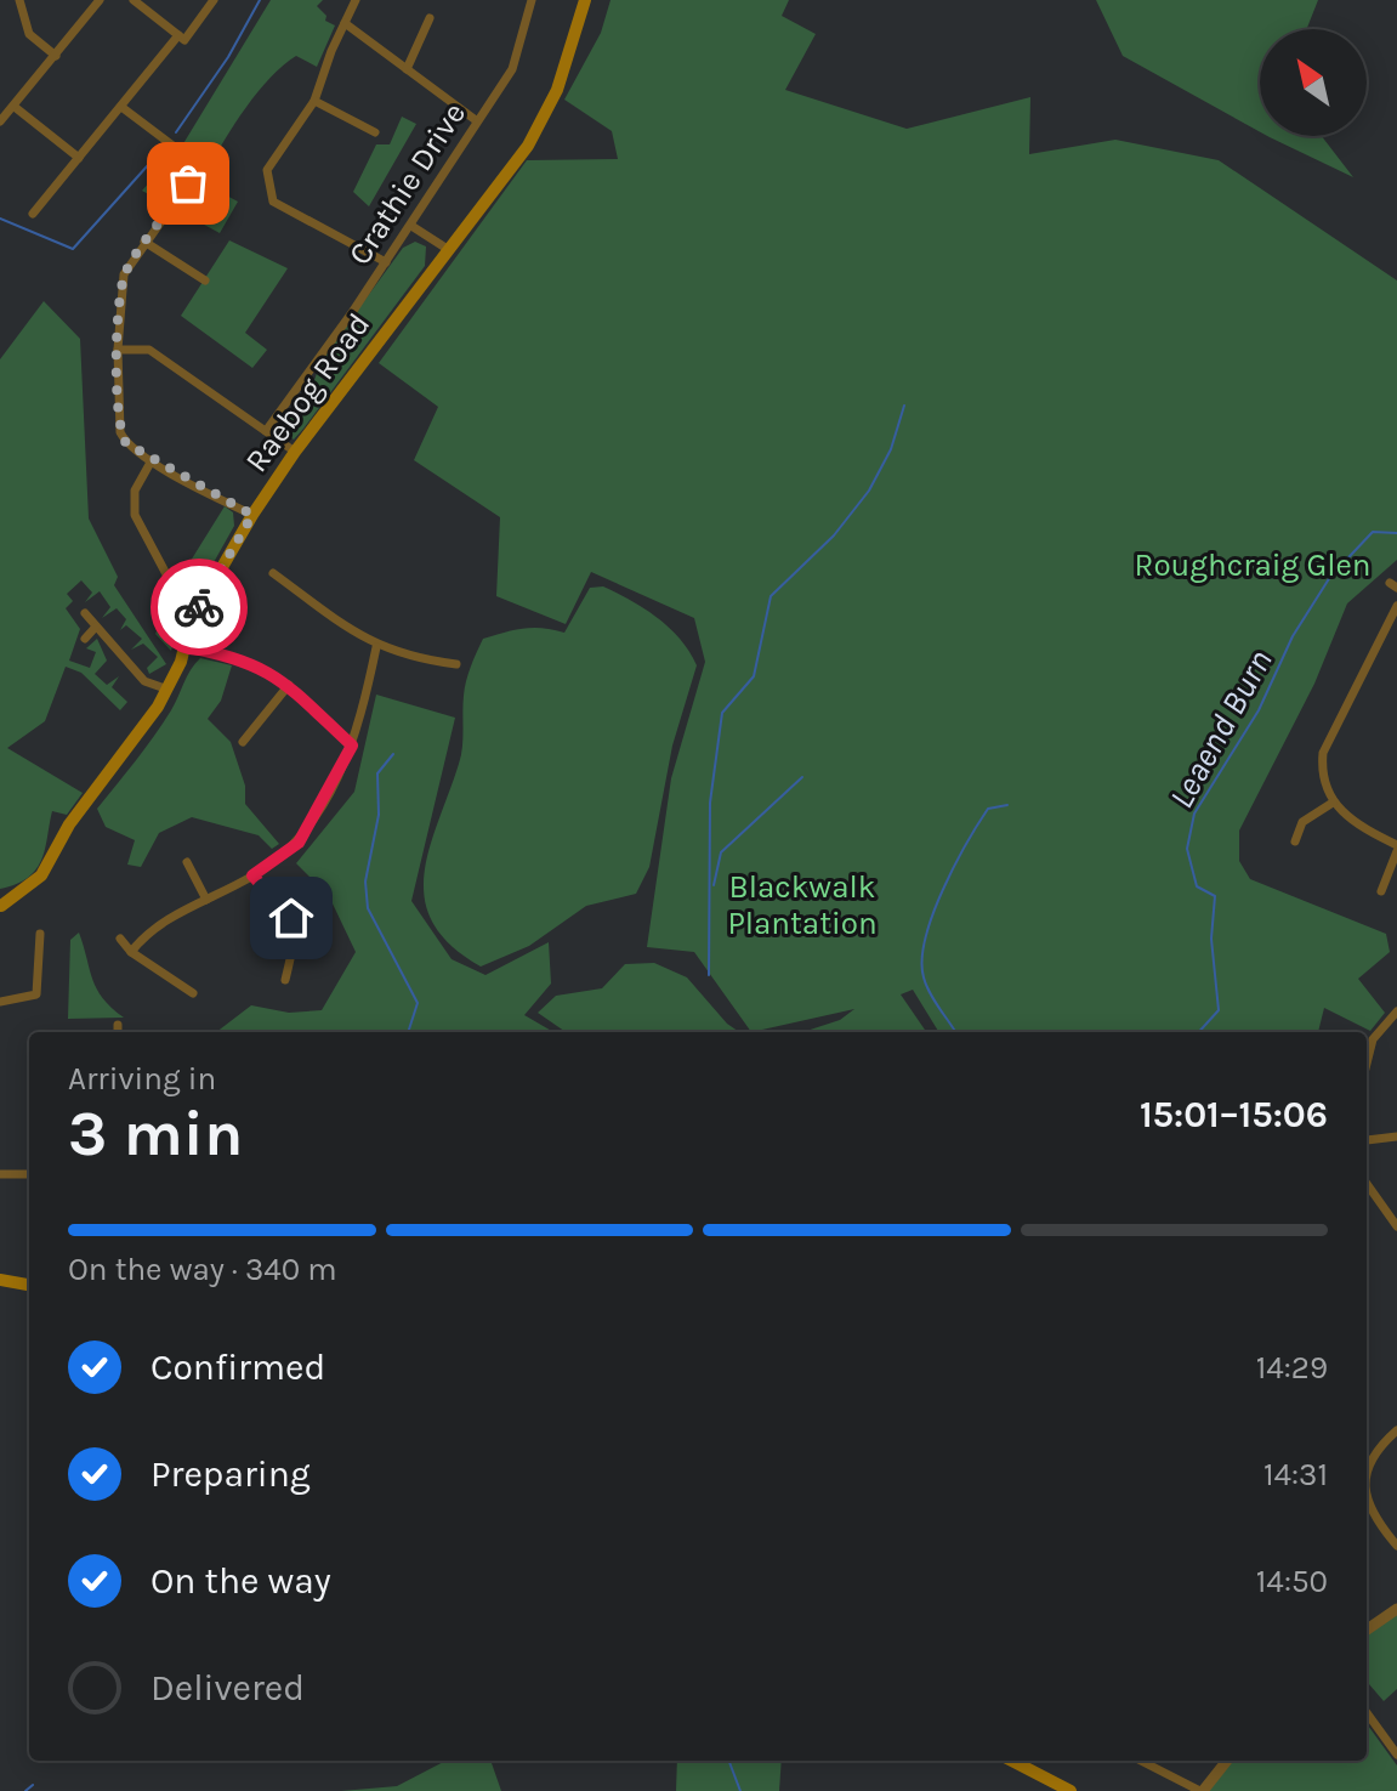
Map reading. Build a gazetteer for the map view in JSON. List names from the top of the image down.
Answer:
{
  "streets": {
    "main road": ["Raebog Road"],
    "street": ["Crathie Drive"]
  },
  "water": ["Leaend Burn"],
  "parks": ["Roughcraig Glen", "Blackwalk Plantation"],
  "north": "top left",
  "page": {
    "heading": ["3 min", "Arriving in", "15:01–15:06"],
    "bar": "On the way · 340 m",
    "list": [
      ["Confirmed", "14:29"],
      ["Preparing", "14:31"],
      ["On the way", "14:50"],
      "Delivered"
    ]
  }
}
